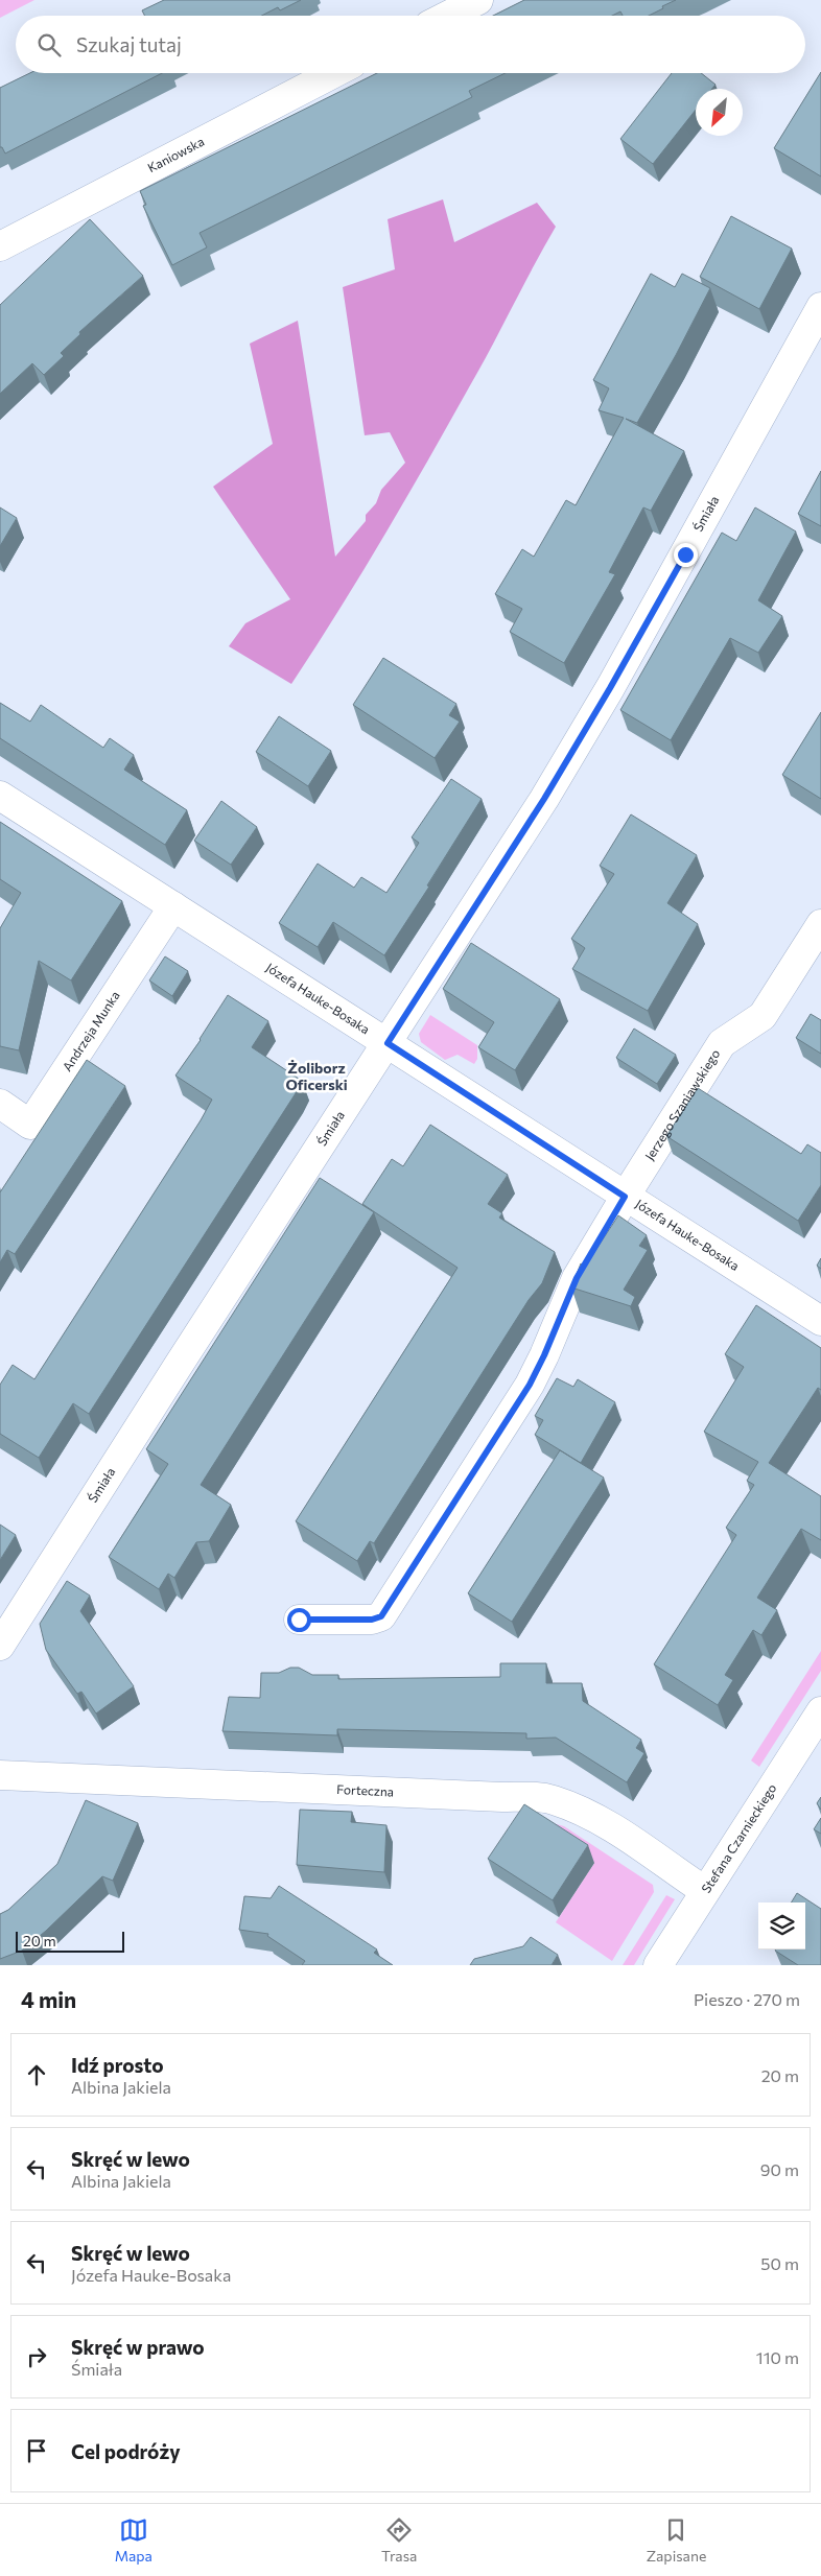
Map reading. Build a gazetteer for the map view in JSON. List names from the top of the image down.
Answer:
{
  "streets": {
    "street": [
      "Kaniowska",
      "Śmiała",
      "Józefa Hauke-Bosaka",
      "Andrzeja Munka",
      "Jerzego Szaniawskiego",
      "Forteczna",
      "Stefana Czarnieckiego"
    ]
  },
  "crossings": [
    ["Śmiała", "Józefa Hauke-Bosaka"],
    ["Józefa Hauke-Bosaka", "Andrzeja Munka"],
    ["Józefa Hauke-Bosaka", "Jerzego Szaniawskiego"],
    ["Forteczna", "Stefana Czarnieckiego"]
  ],
  "districts": ["Żoliborz Oficerski"],
  "scale_bar": "20 m",
  "north": "bottom left",
  "page": {
    "search": "Szukaj tutaj",
    "scale": "20 m",
    "heading": ["4 min", "Pieszo · 270 m"],
    "list": [
      ["Idź prosto", "Albina Jakiela", "20 m"],
      ["Skręć w lewo", "Albina Jakiela", "90 m"],
      ["Skręć w lewo", "Józefa Hauke-Bosaka", "50 m"],
      ["Skręć w prawo", "Śmiała", "110 m"],
      "Cel podróży"
    ],
    "nav": ["Mapa", "Trasa", "Zapisane"]
  }
}
